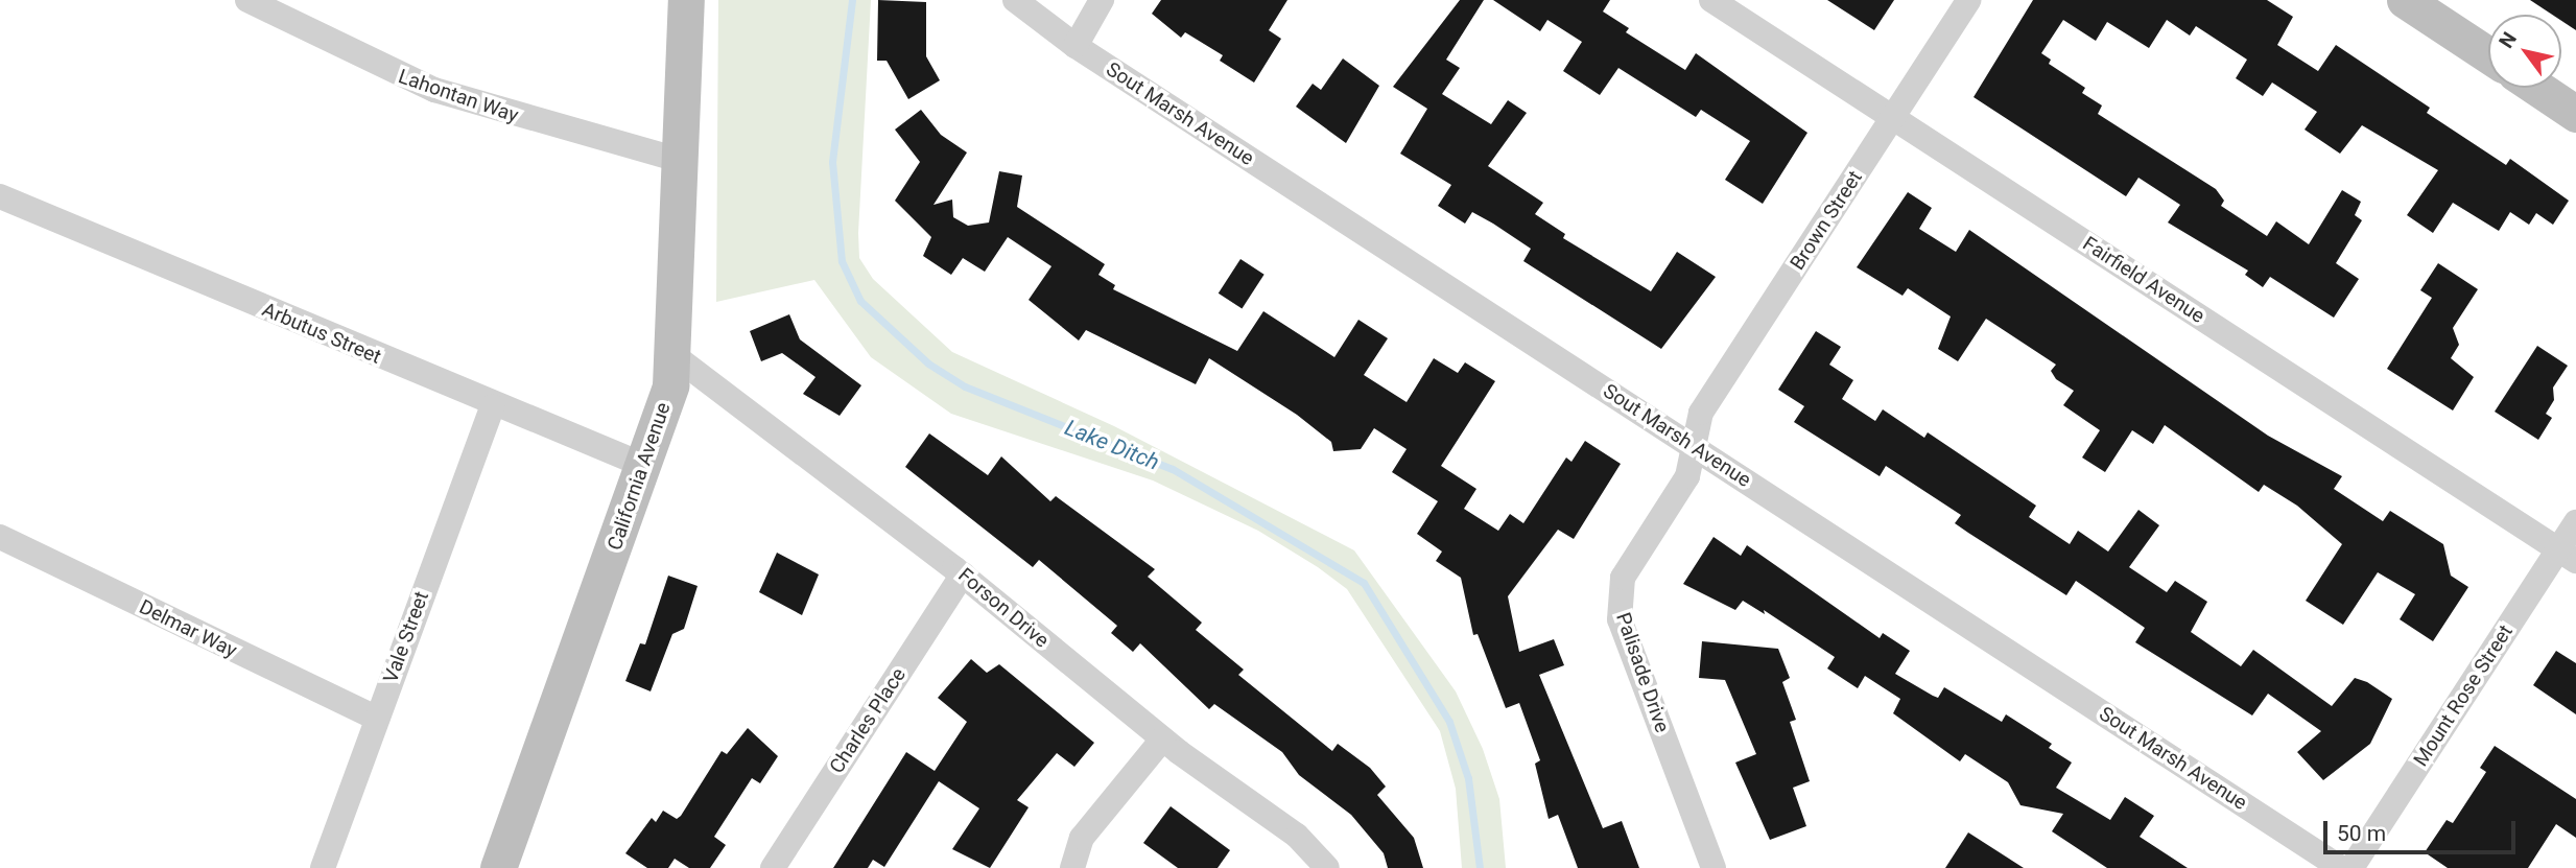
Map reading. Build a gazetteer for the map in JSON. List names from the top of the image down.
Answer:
{
  "streets": {
    "main road": ["California Avenue"],
    "street": [
      "Lahontan Way",
      "Sout Marsh Avenue",
      "Brown Street",
      "Fairfield Avenue",
      "Arbutus Street",
      "Forson Drive",
      "Delmar Way",
      "Vale Street",
      "Palisade Drive",
      "Mount Rose Street",
      "Charles Place"
    ]
  },
  "crossings": [
    ["Lahontan Way", "California Avenue"],
    ["Sout Marsh Avenue", "Brown Street"],
    ["Sout Marsh Avenue", "Palisade Drive"],
    ["Brown Street", "Fairfield Avenue"],
    ["Brown Street", "Palisade Drive"],
    ["Fairfield Avenue", "Mount Rose Street"],
    ["Arbutus Street", "California Avenue"],
    ["Arbutus Street", "Vale Street"],
    ["California Avenue", "Forson Drive"],
    ["Forson Drive", "Charles Place"],
    ["Delmar Way", "Vale Street"]
  ],
  "water": ["Lake Ditch"],
  "scale_bar": "50 m",
  "north": "top left"
}
